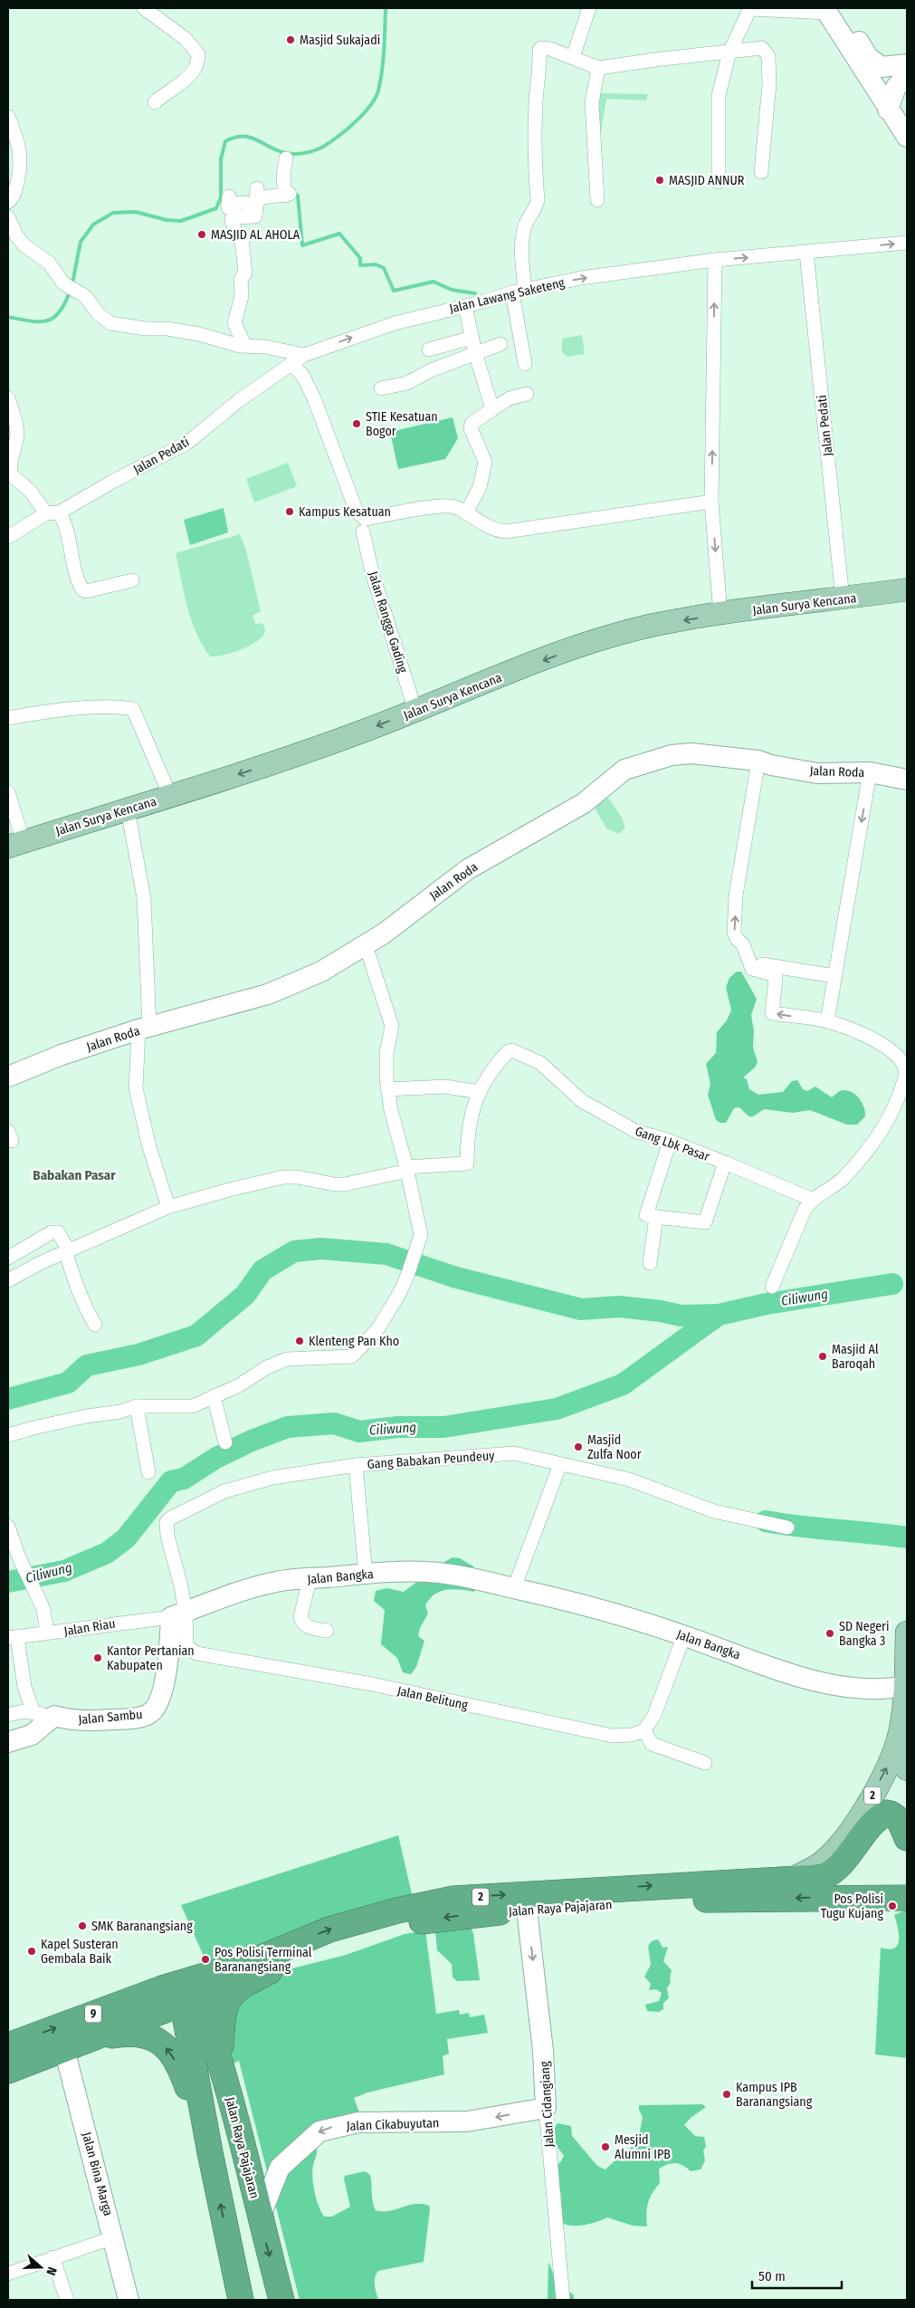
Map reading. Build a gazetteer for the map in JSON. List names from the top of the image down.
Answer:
{
  "streets": {
    "highway": ["2", "Jalan Raya Pajajaran", "9"],
    "main road": ["Jalan Surya Kencana"],
    "street": [
      "Jalan Lawang Saketeng",
      "Jalan Pedati",
      "Jalan Rangga Gading",
      "Jalan Roda",
      "Gang Lbk Pasar",
      "Gang Babakan Peundeuy",
      "Jalan Bangka",
      "Jalan Riau",
      "Jalan Belitung",
      "Jalan Sambu",
      "Jalan Cidangiang",
      "Jalan Cikabuyutan",
      "Jalan Bina Marga"
    ]
  },
  "crossings": [
    ["Jalan Lawang Saketeng", "Jalan Pedati"],
    ["Jalan Pedati", "Jalan Surya Kencana"],
    ["Jalan Pedati", "Jalan Rangga Gading"],
    ["Jalan Surya Kencana", "Jalan Rangga Gading"],
    ["Gang Babakan Peundeuy", "Jalan Bangka"],
    ["Gang Babakan Peundeuy", "Jalan Riau"],
    ["Gang Babakan Peundeuy", "Jalan Belitung"],
    ["Gang Babakan Peundeuy", "Jalan Sambu"],
    ["Jalan Bangka", "Jalan Riau"],
    ["Jalan Bangka", "Jalan Belitung"],
    ["Jalan Bangka", "Jalan Sambu"],
    ["Jalan Bangka", "2"],
    ["Jalan Riau", "Jalan Belitung"],
    ["Jalan Riau", "Jalan Sambu"],
    ["Jalan Belitung", "Jalan Sambu"],
    ["2", "Jalan Raya Pajajaran"],
    ["Jalan Raya Pajajaran", "Jalan Cidangiang"],
    ["Jalan Raya Pajajaran", "Jalan Cikabuyutan"],
    ["Jalan Raya Pajajaran", "Jalan Bina Marga"],
    ["Jalan Cidangiang", "Jalan Cikabuyutan"]
  ],
  "one_way": [
    "Jalan Lawang Saketeng",
    "Jalan Surya Kencana",
    "Jalan Cidangiang",
    "Jalan Cikabuyutan"
  ],
  "districts": ["Babakan Pasar"],
  "water": ["Ciliwung"],
  "places": [
    "Masjid Sukajadi",
    "MASJID ANNUR",
    "MASJID AL AHOLA",
    "STIE Kesatuan Bogor",
    "Kampus Kesatuan",
    "Klenteng Pan Kho",
    "Masjid Al Baroqah",
    "Masjid Zulfa Noor",
    "SD Negeri Bangka 3",
    "Kantor Pertanian Kabupaten",
    "Pos Polisi Tugu Kujang",
    "SMK Baranangsiang",
    "Kapel Susteran Gembala Baik",
    "Pos Polisi Terminal Baranangsiang",
    "Kampus IPB Baranangsiang",
    "Mesjid Alumni IPB"
  ],
  "scale_bar": "50 m",
  "north": "right"
}
